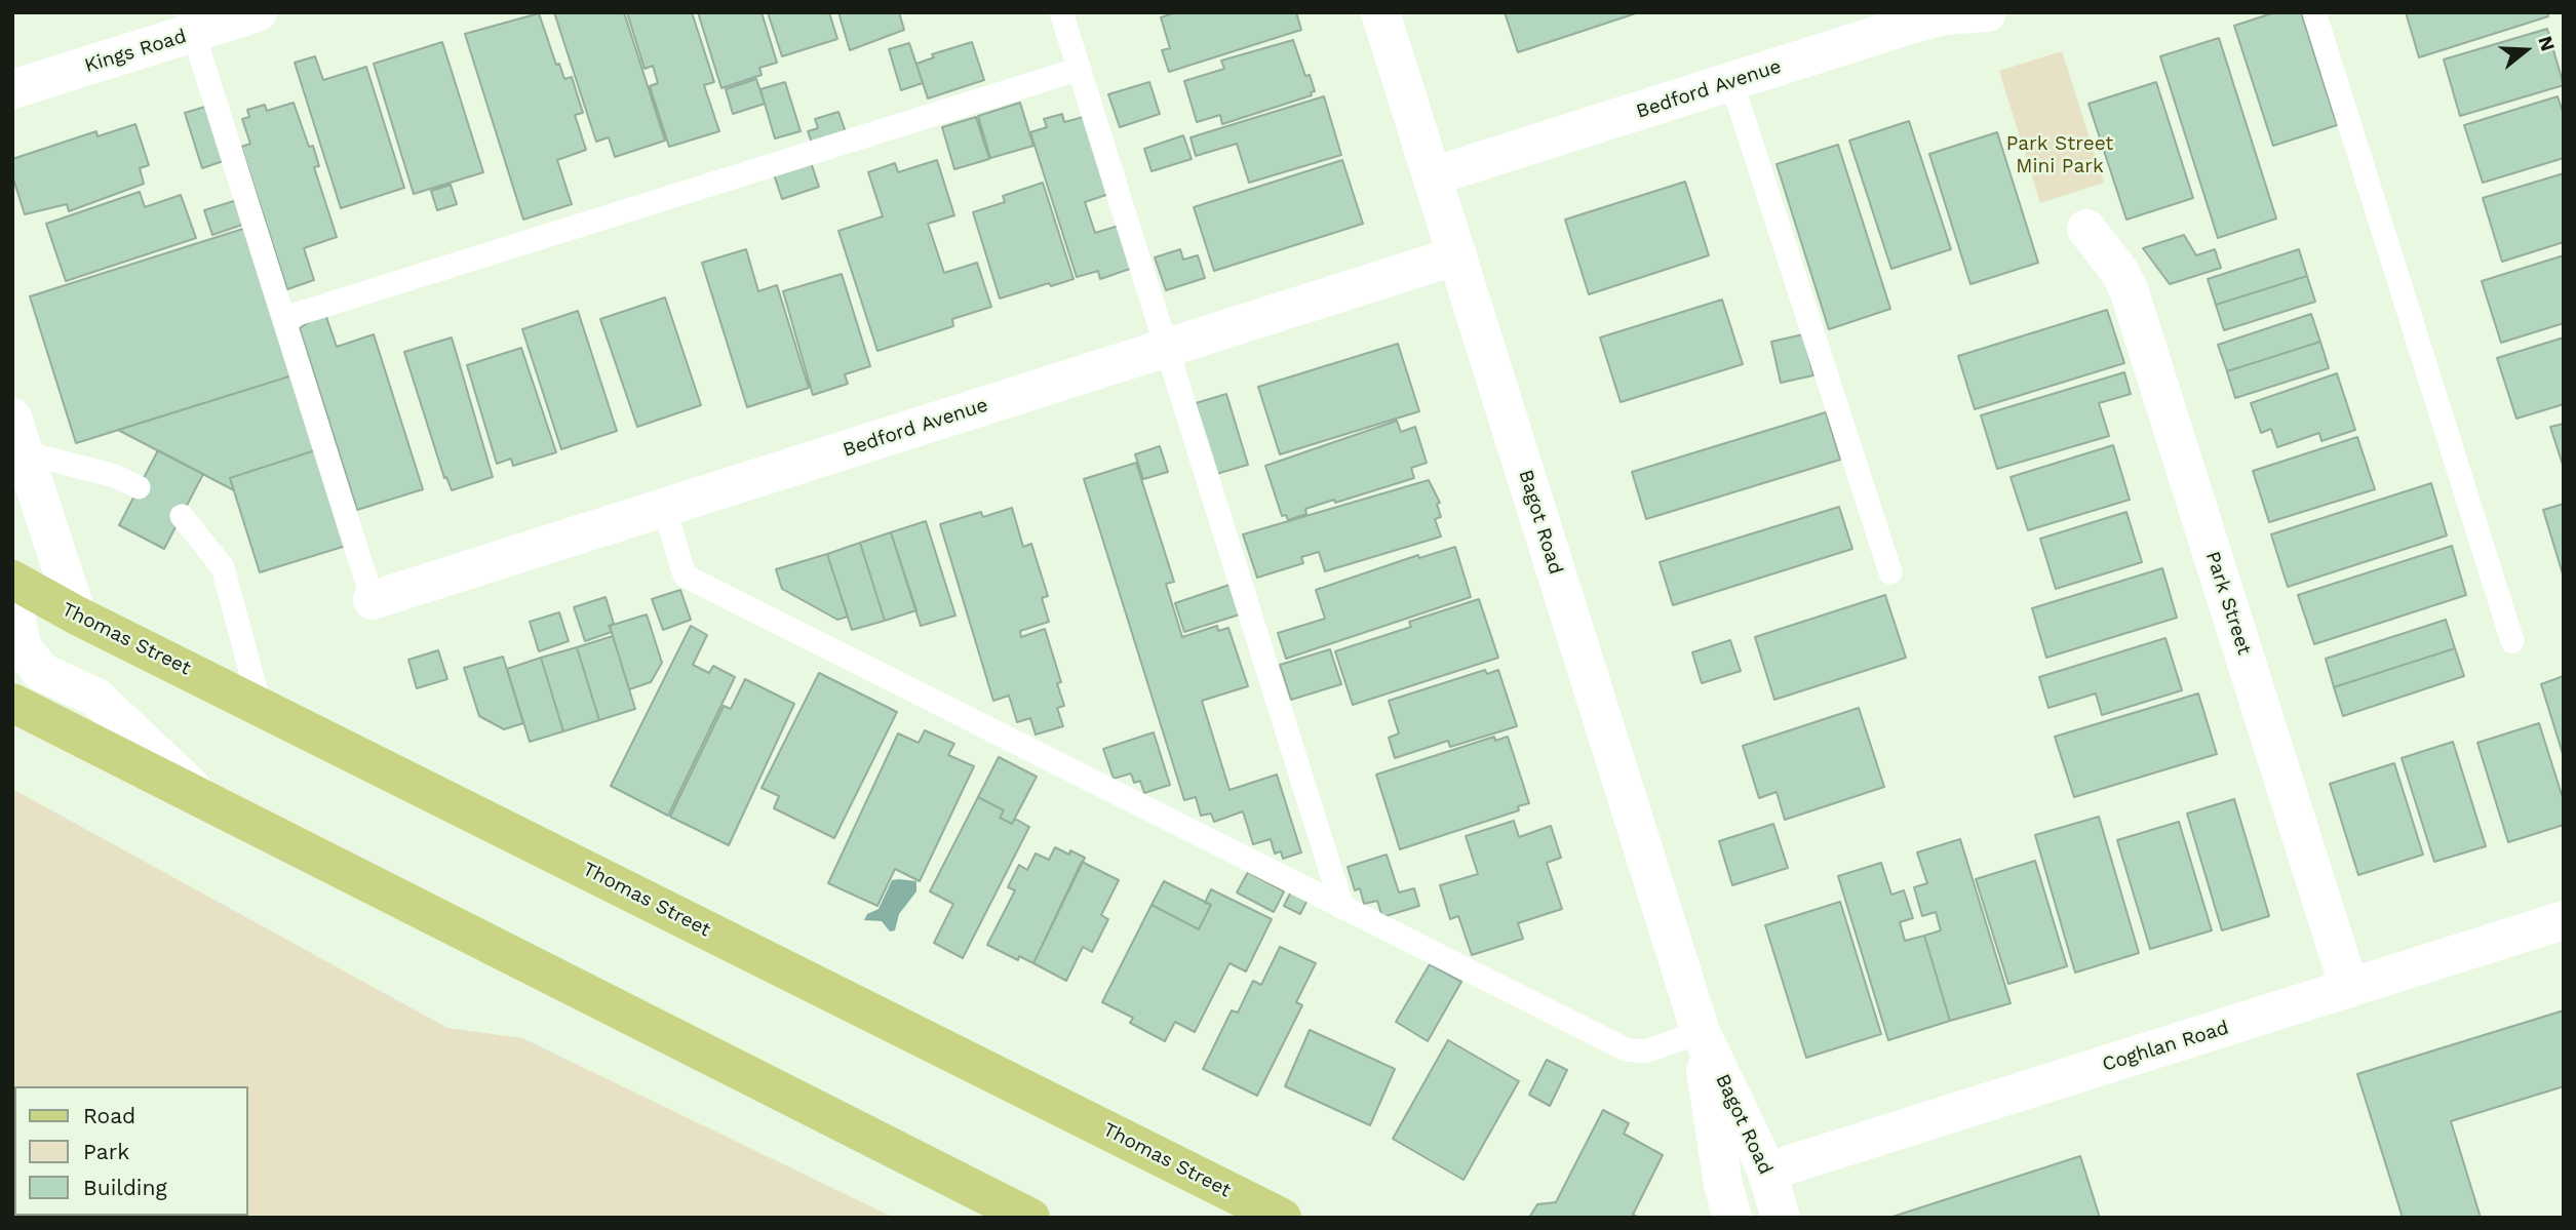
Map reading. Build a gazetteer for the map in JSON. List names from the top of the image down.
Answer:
{
  "streets": {
    "main road": ["Thomas Street"],
    "street": [
      "Kings Road",
      "Bedford Avenue",
      "Bagot Road",
      "Park Street",
      "Coghlan Road"
    ]
  },
  "crossings": [
    ["Bedford Avenue", "Bagot Road"],
    ["Bagot Road", "Coghlan Road"],
    ["Park Street", "Coghlan Road"]
  ],
  "parks": ["Park Street Mini Park"],
  "legend": ["Road", "Park", "Building"],
  "north": "right"
}
